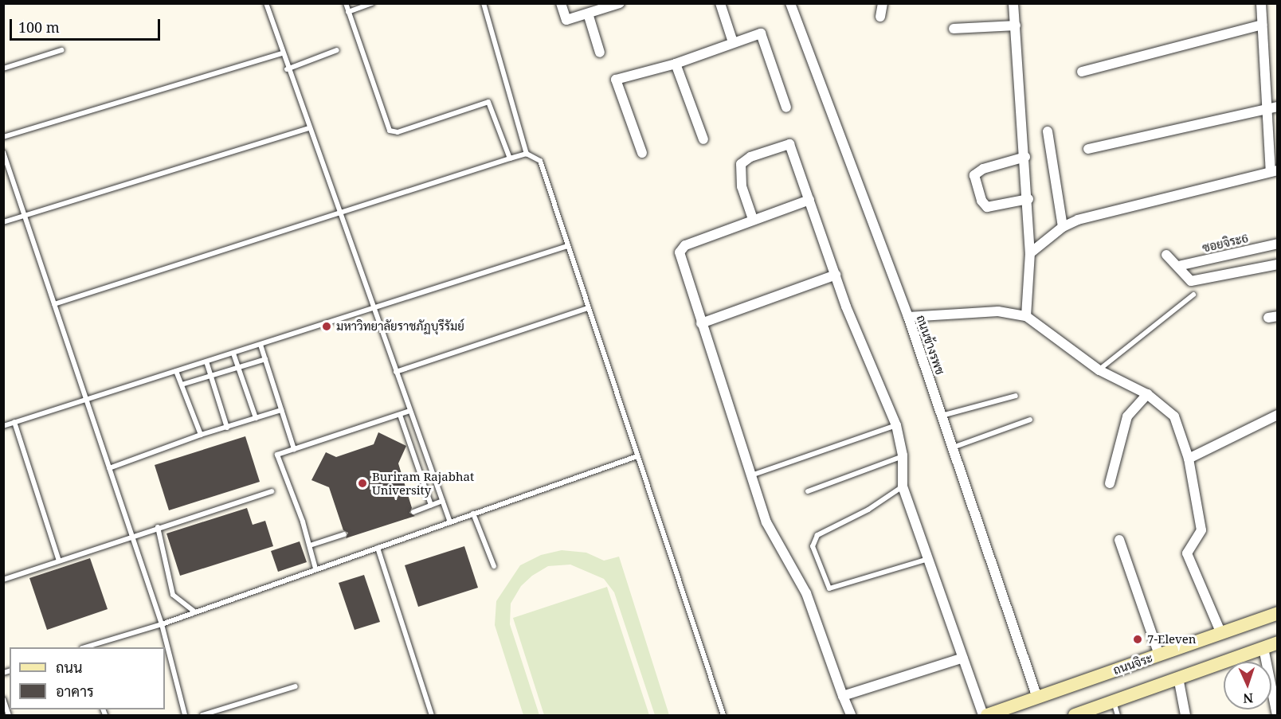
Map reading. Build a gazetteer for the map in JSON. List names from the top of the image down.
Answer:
{
  "streets": {
    "main road": ["ถนนจิระ"],
    "street": ["ซอยจิระ6", "ถนนข้างรพช"]
  },
  "crossings": [
    ["ถนนข้างรพช", "ถนนจิระ"]
  ],
  "places": ["มหาวิทยาลัยราชภัฏบุรีรัมย์", "Buriram Rajabhat University", "7-Eleven"],
  "legend": ["ถนน", "อาคาร"],
  "scale_bar": "100 m",
  "north": "bottom"
}
